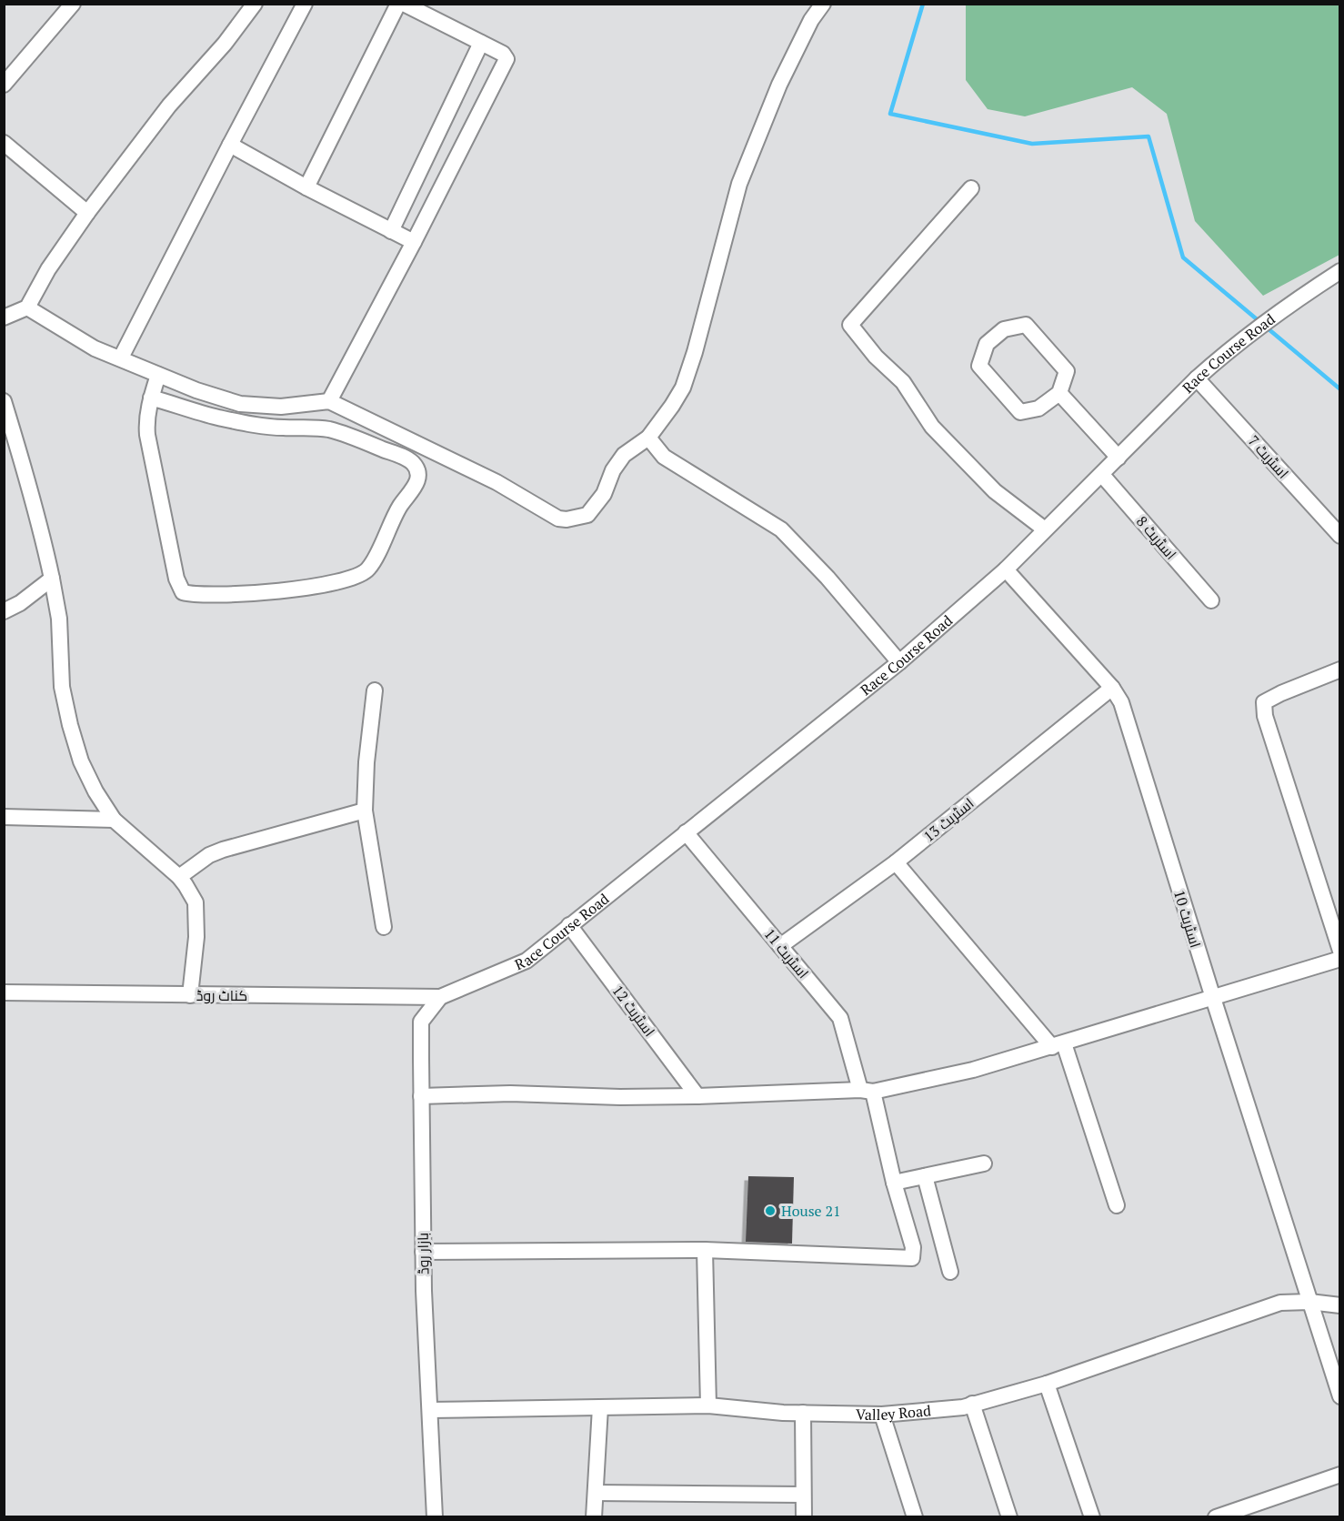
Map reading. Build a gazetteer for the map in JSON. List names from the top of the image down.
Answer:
{
  "streets": {
    "street": [
      "Race Course Road",
      "اسٹریٹ 7",
      "اسٹریٹ 8",
      "اسٹریٹ 13",
      "اسٹریٹ 10",
      "اسٹریٹ 11",
      "کناٹ روڈ",
      "اسٹریٹ 12",
      "بازار روڈ",
      "Valley Road"
    ]
  },
  "crossings": [
    ["Race Course Road", "اسٹریٹ 7"],
    ["Race Course Road", "اسٹریٹ 8"],
    ["Race Course Road", "اسٹریٹ 10"],
    ["Race Course Road", "اسٹریٹ 11"],
    ["Race Course Road", "کناٹ روڈ"],
    ["Race Course Road", "اسٹریٹ 12"],
    ["Race Course Road", "بازار روڈ"],
    ["اسٹریٹ 13", "اسٹریٹ 10"],
    ["اسٹریٹ 13", "اسٹریٹ 11"],
    ["اسٹریٹ 10", "Valley Road"],
    ["کناٹ روڈ", "بازار روڈ"],
    ["بازار روڈ", "Valley Road"]
  ],
  "places": ["House 21"]
}
